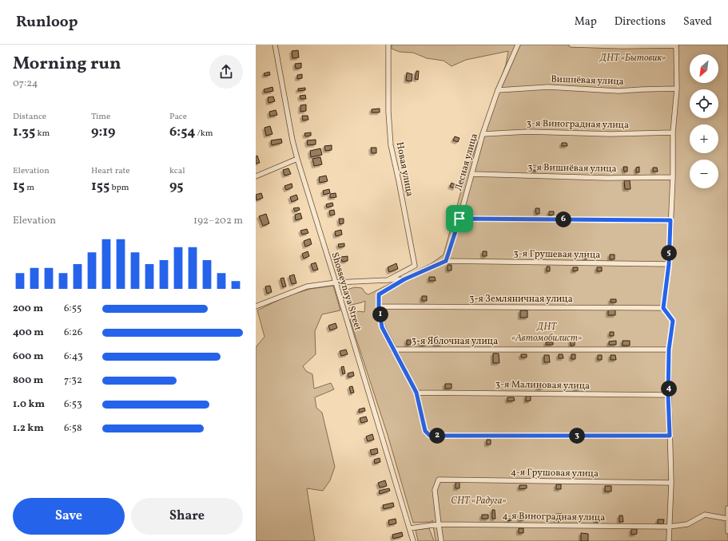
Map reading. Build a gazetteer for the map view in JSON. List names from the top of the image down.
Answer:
{
  "streets": {
    "street": [
      "Вишнёвая улица",
      "3-я Виноградная улица",
      "Лесная улица",
      "3-я Вишнёвая улица",
      "Новая улица",
      "3-я Грушевая улица",
      "Shosseynaya Street",
      "3-я Земляничная улица",
      "3-я Яблочная улица",
      "3-я Малиновая улица",
      "4-я Грушовая улица",
      "4-я Виноградная улица"
    ]
  },
  "crossings": [
    ["Вишнёвая улица", "Лесная улица"],
    ["3-я Виноградная улица", "Лесная улица"],
    ["Лесная улица", "3-я Вишнёвая улица"],
    ["Лесная улица", "3-я Грушевая улица"],
    ["Shosseynaya Street", "4-я Виноградная улица"],
    ["4-я Грушовая улица", "4-я Виноградная улица"]
  ],
  "parks": ["ДНТ «Бытовик»", "ДНТ «Автомобилист»", "СНТ «Радуга»"],
  "north": "bottom left",
  "page": {
    "header": "Runloop",
    "nav": ["Map", "Directions", "Saved"],
    "heading": ["Morning run", "07:24"],
    "map_buttons": ["+", "−"],
    "stats": [
      ["Distance", "1.35 km"],
      ["Time", "9:19"],
      ["Pace", "6:54 /km"],
      ["Elevation", "15 m"],
      ["Heart rate", "155 bpm"],
      ["kcal", "95"]
    ],
    "chart": ["Elevation", "192–202 m"],
    "pins": [
      "6",
      "5",
      "1",
      "4",
      "2",
      "3"
    ],
    "list": [
      {
        "name": "200 m",
        "note": "6:55"
      },
      {
        "name": "400 m",
        "note": "6:26"
      },
      {
        "name": "600 m",
        "note": "6:43"
      },
      {
        "name": "800 m",
        "note": "7:32"
      },
      {
        "name": "1.0 km",
        "note": "6:53"
      },
      {
        "name": "1.2 km",
        "note": "6:58"
      }
    ],
    "buttons": ["Save", "Share"]
  }
}
